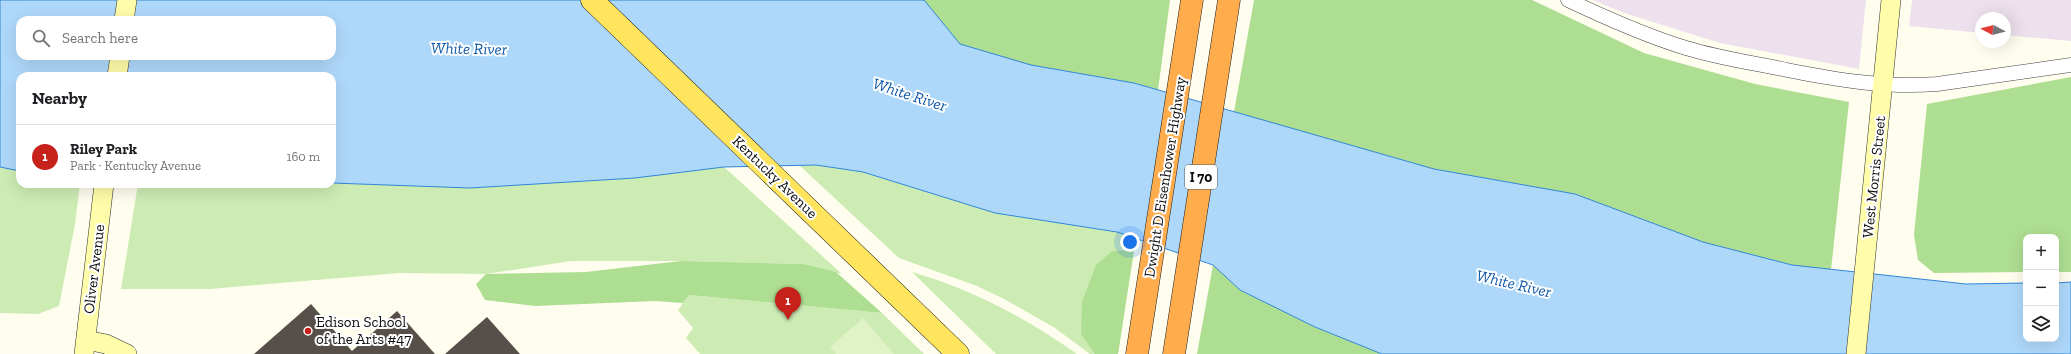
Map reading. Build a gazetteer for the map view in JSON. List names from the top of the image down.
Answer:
{
  "streets": {
    "highway": ["Dwight D Eisenhower Highway", "I 70"],
    "main road": ["Kentucky Avenue", "West Morris Street", "Oliver Avenue"]
  },
  "water": ["White River"],
  "places": ["Edison School of the Arts #47"],
  "north": "left",
  "page": {
    "search": "Search here",
    "heading": "Nearby",
    "list": [
      {
        "mark": "1",
        "name": "Riley Park",
        "note": "Park · Kentucky Avenue",
        "value": "160 m"
      }
    ],
    "map_buttons": ["+", "−"],
    "pins": "1"
  }
}
